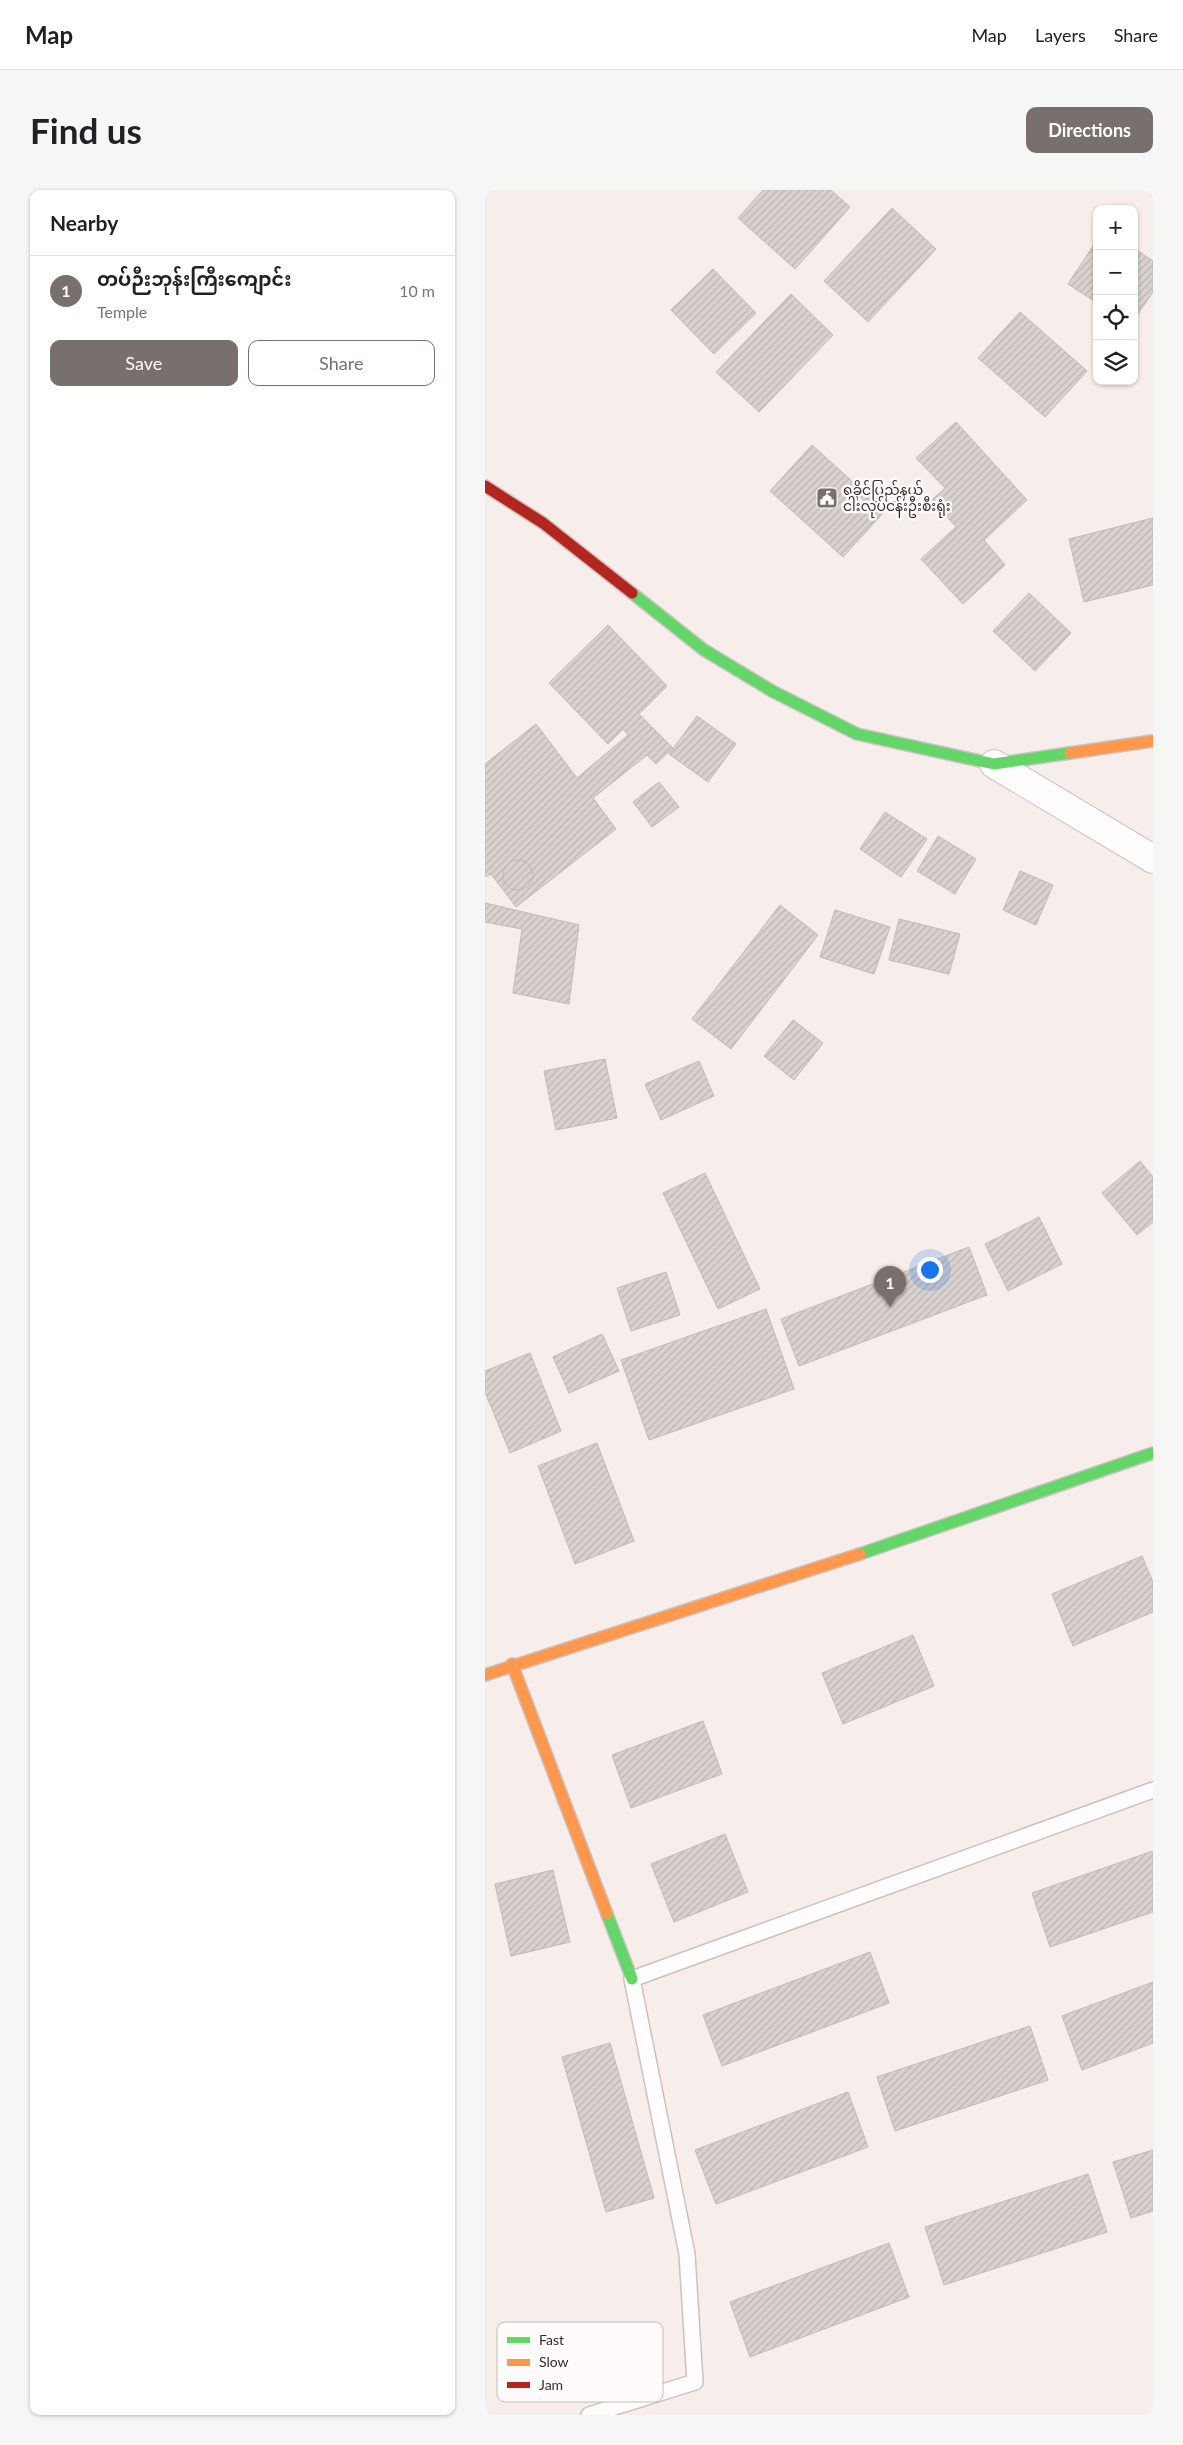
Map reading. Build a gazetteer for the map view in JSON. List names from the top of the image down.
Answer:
{
  "places": {
    "public building": ["ရခိုင်ပြည်နယ် ငါးလုပ်ငန်းဦးစီးရုံး"]
  },
  "legend": ["Fast", "Slow", "Jam"],
  "page": {
    "header": "Map",
    "nav": ["Map", "Layers", "Share"],
    "buttons": [
      "Directions",
      ["Save", "Share"]
    ],
    "title": "Find us",
    "heading": "Nearby",
    "map_buttons": ["+", "−"],
    "list": [
      {
        "mark": "1",
        "name": "တပ်ဉီးဘုန်းကြီးကျောင်း",
        "note": "Temple",
        "value": "10 m"
      }
    ],
    "pins": "1"
  }
}
